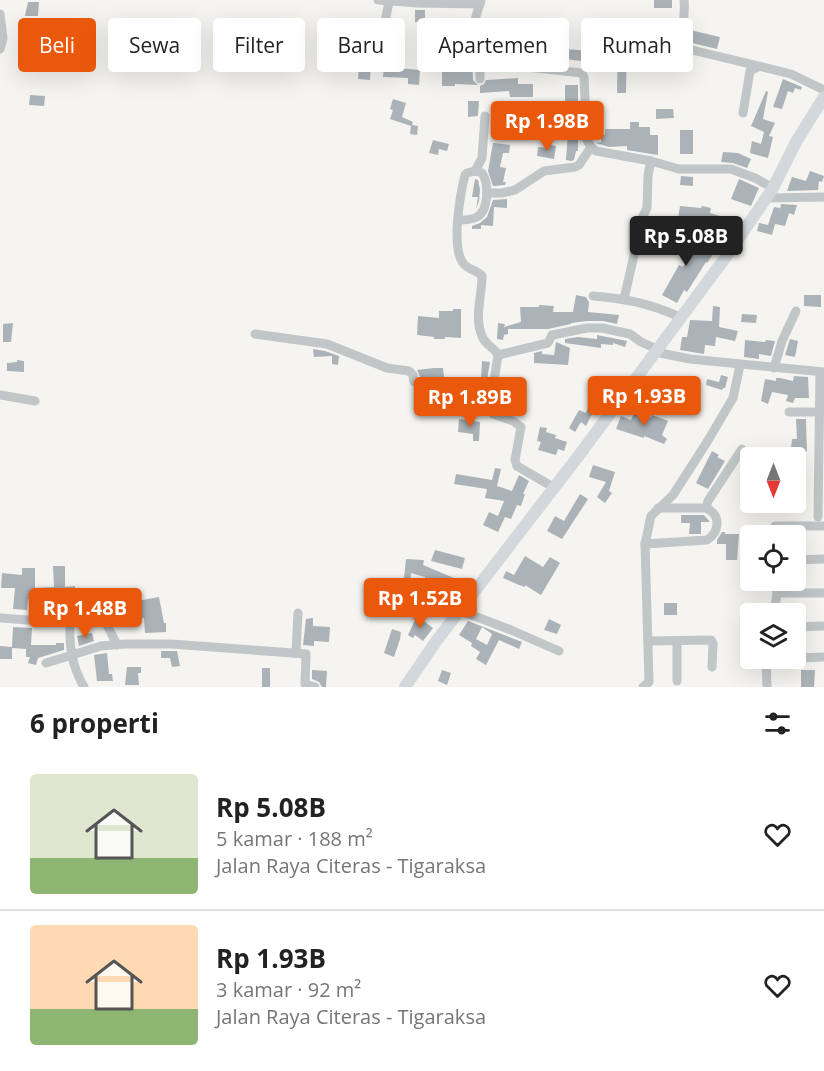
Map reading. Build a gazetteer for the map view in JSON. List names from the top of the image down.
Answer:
{
  "north": "bottom",
  "page": {
    "chip": [
      "Beli",
      "Sewa",
      "Filter",
      "Baru",
      "Apartemen",
      "Rumah"
    ],
    "price": [
      "Rp 1.98B",
      "Rp 5.08B",
      "Rp 1.93B",
      "Rp 1.89B",
      "Rp 1.52B",
      "Rp 1.48B"
    ],
    "heading": "6 properti",
    "list": [
      {
        "name": "Rp 5.08B",
        "note": "5 kamar · 188 m² · Jalan Raya Citeras - Tigaraksa"
      },
      {
        "name": "Rp 1.93B",
        "note": "3 kamar · 92 m² · Jalan Raya Citeras - Tigaraksa"
      }
    ]
  }
}
